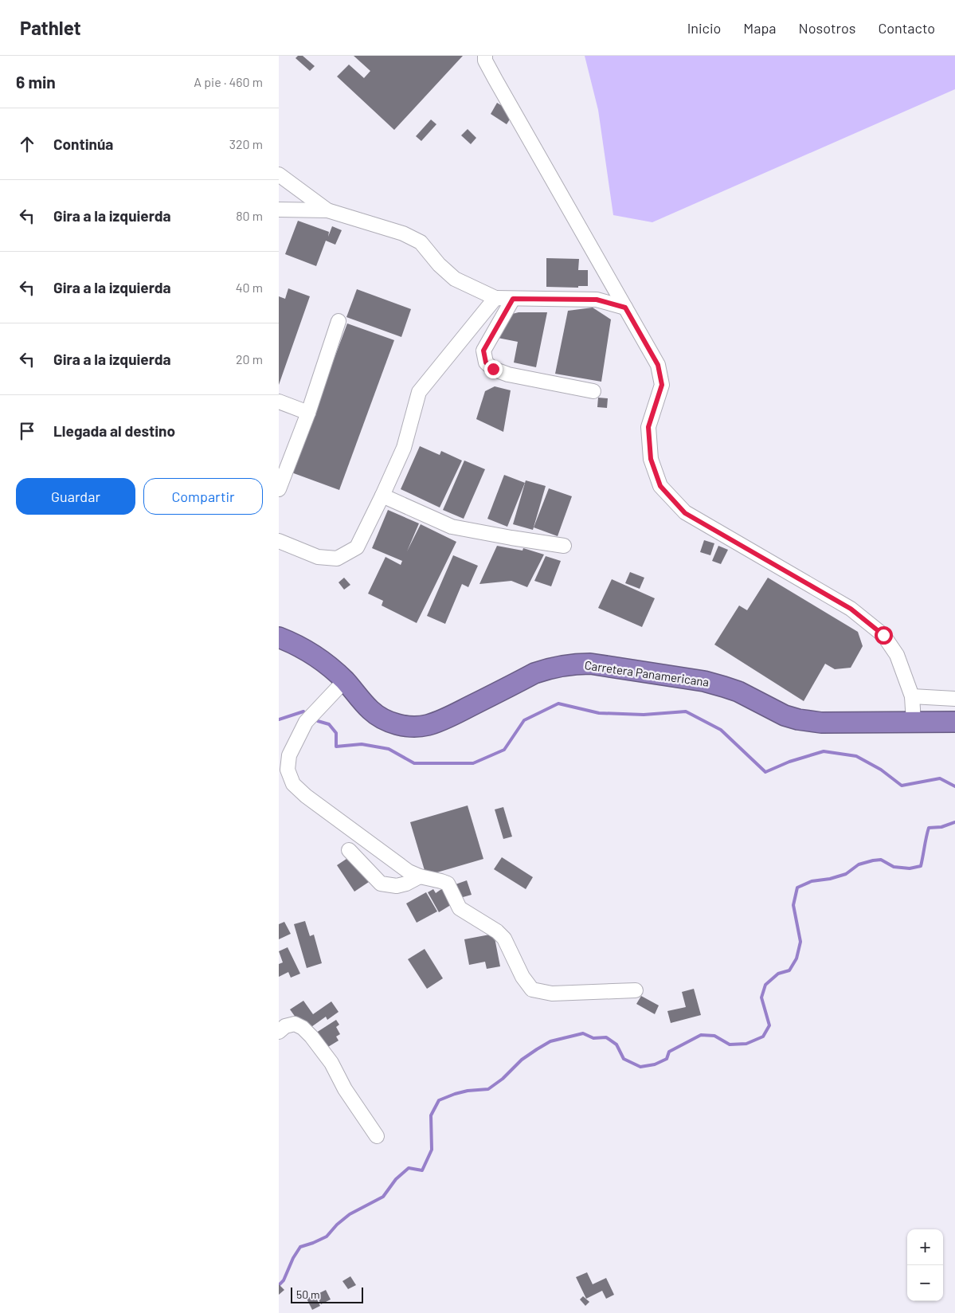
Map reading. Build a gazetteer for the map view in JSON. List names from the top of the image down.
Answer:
{
  "streets": {
    "highway": ["Carretera Panamericana"]
  },
  "scale_bar": "50 m",
  "page": {
    "header": "Pathlet",
    "nav": [
      "Inicio",
      "Mapa",
      "Nosotros",
      "Contacto"
    ],
    "heading": ["6 min", "A pie · 460 m"],
    "list": [
      ["Continúa", "320 m"],
      ["Gira a la izquierda", "80 m"],
      ["Gira a la izquierda", "40 m"],
      ["Gira a la izquierda", "20 m"],
      "Llegada al destino"
    ],
    "buttons": ["Guardar", "Compartir"],
    "map_buttons": ["+", "−"],
    "scale": "50 m"
  }
}
